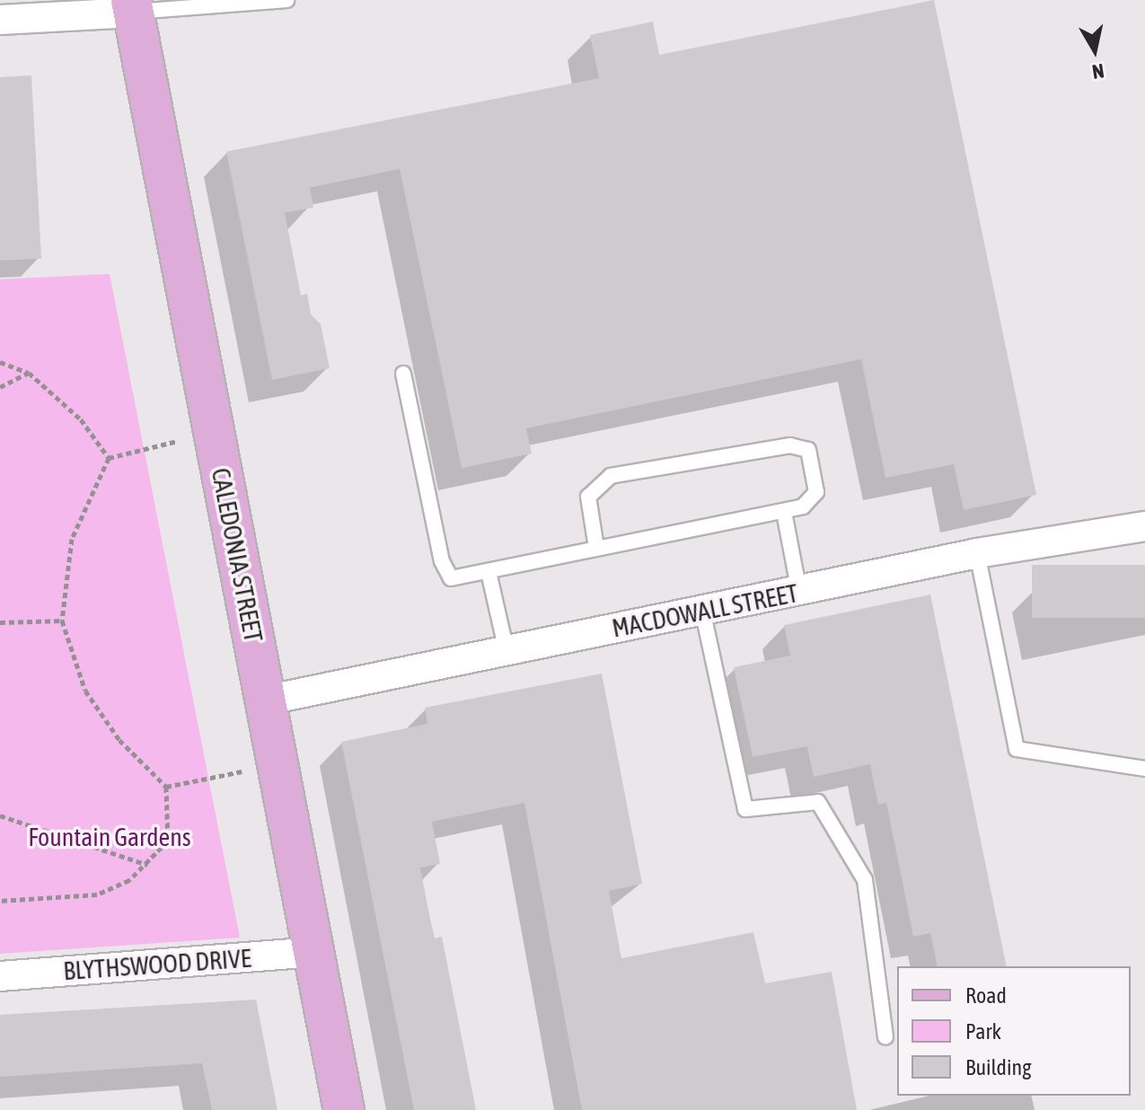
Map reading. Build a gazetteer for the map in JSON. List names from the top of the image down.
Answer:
{
  "streets": {
    "main road": ["CALEDONIA STREET"],
    "street": ["MACDOWALL STREET", "BLYTHSWOOD DRIVE"]
  },
  "crossings": [
    ["CALEDONIA STREET", "MACDOWALL STREET"],
    ["CALEDONIA STREET", "BLYTHSWOOD DRIVE"]
  ],
  "parks": ["Fountain Gardens"],
  "legend": ["Road", "Park", "Building"],
  "north": "bottom"
}
